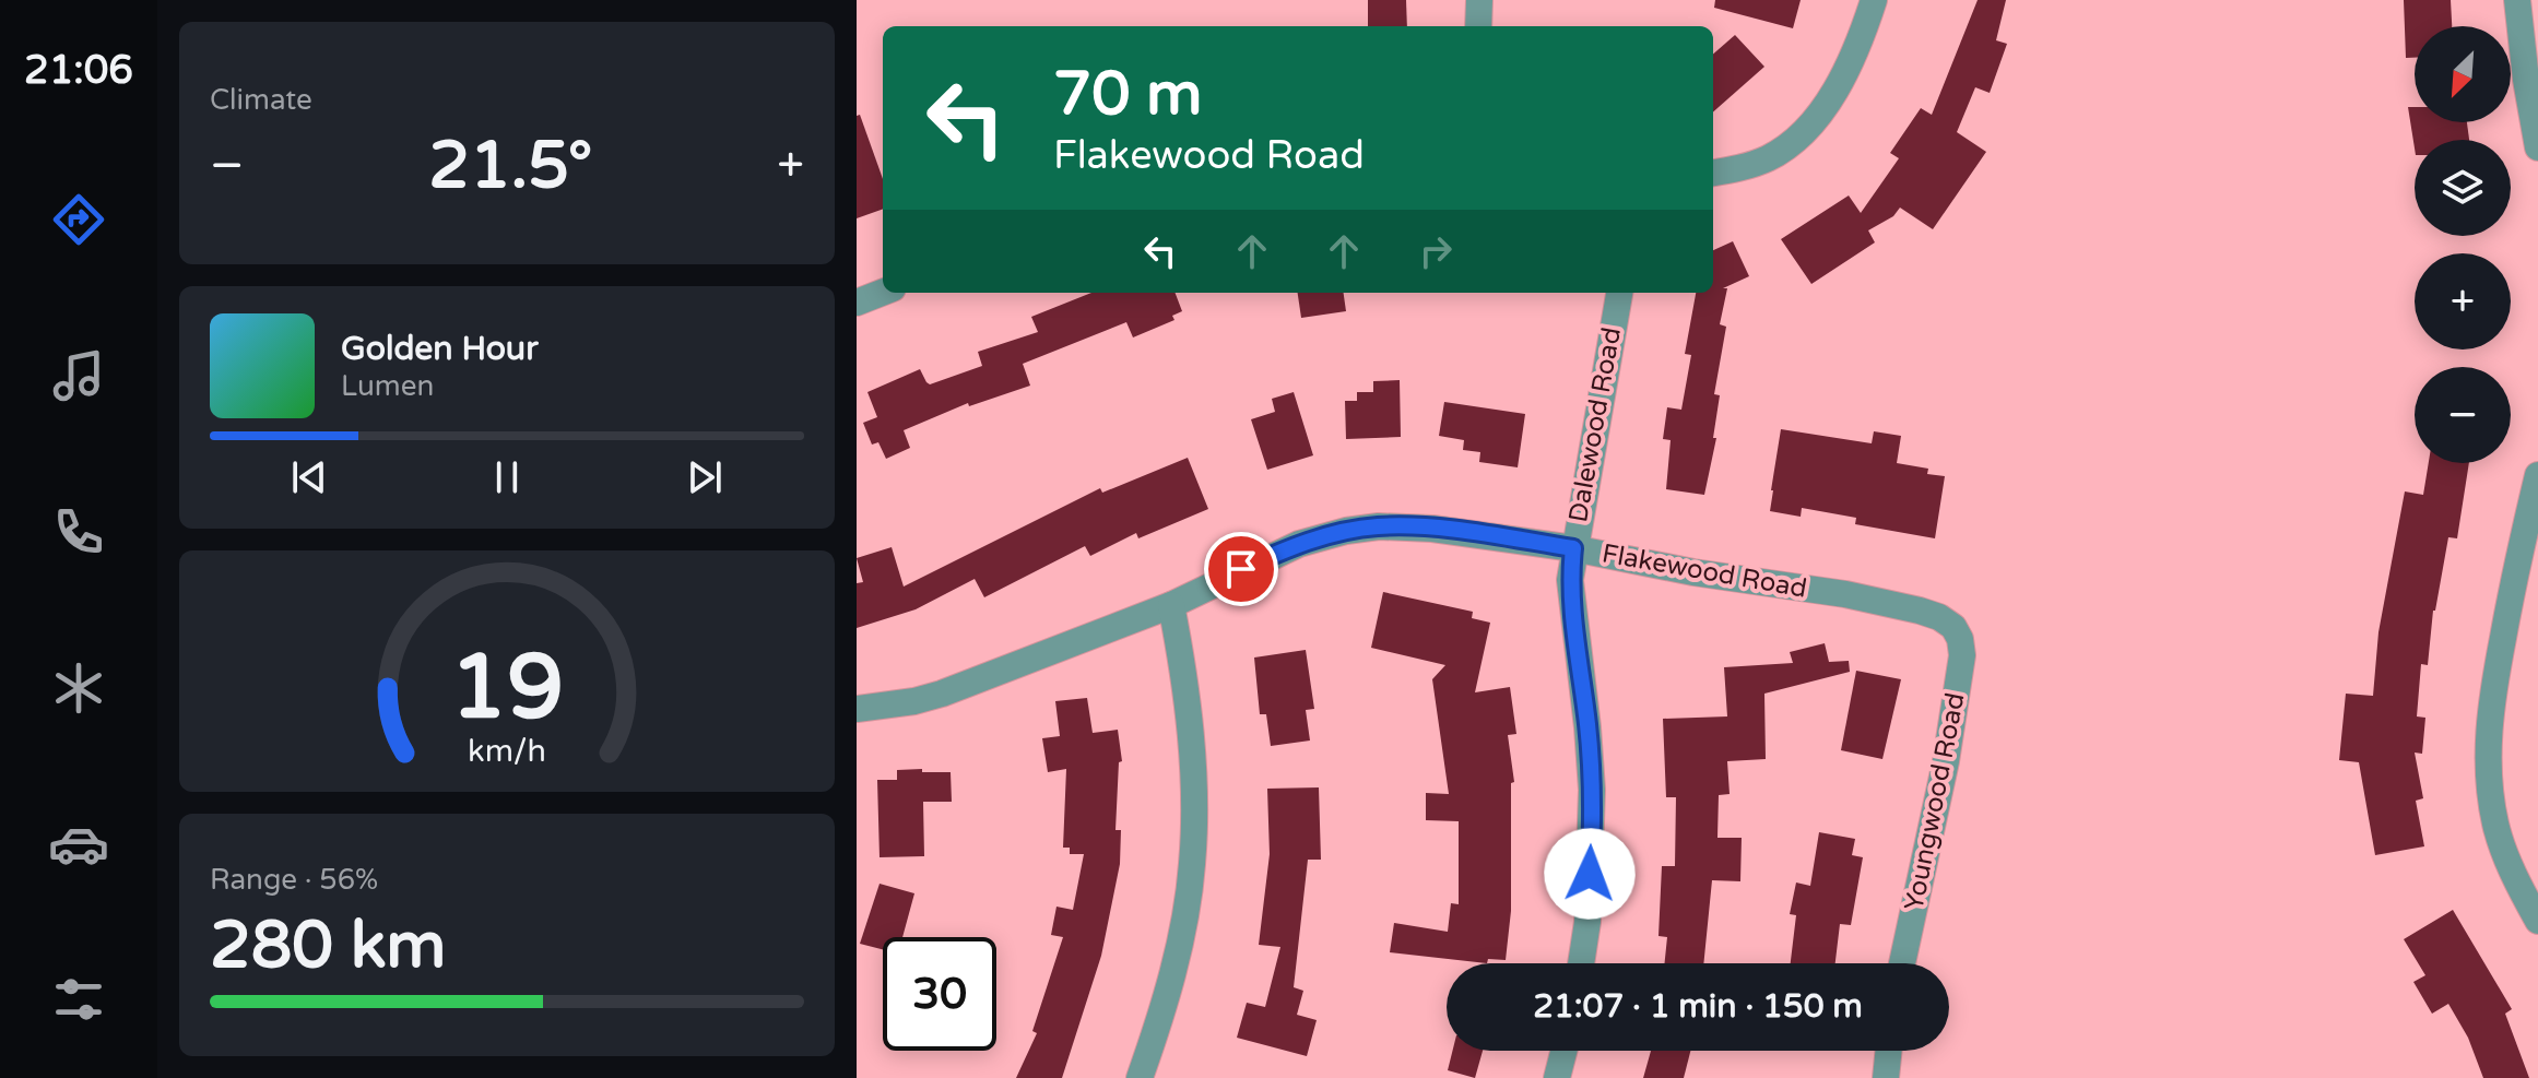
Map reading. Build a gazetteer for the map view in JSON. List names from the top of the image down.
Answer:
{
  "streets": {
    "street": ["Dalewood Road", "Flakewood Road", "Youngwood Road"]
  },
  "crossings": [
    ["Dalewood Road", "Flakewood Road"],
    ["Flakewood Road", "Youngwood Road"]
  ],
  "north": "bottom left",
  "page": {
    "tabs": "21:06",
    "tile": [
      "Climate",
      ["Range · 56%", "280 km"]
    ],
    "map_buttons": ["+", "−"],
    "turn": ["70 m", "Flakewood Road"],
    "heat": ["−", "21.5°", "+"],
    "song": ["Golden Hour", "Lumen"],
    "limit": "30",
    "trip": "21:07 · 1 min · 150 m",
    "gauge": ["19", "km/h"]
  }
}
